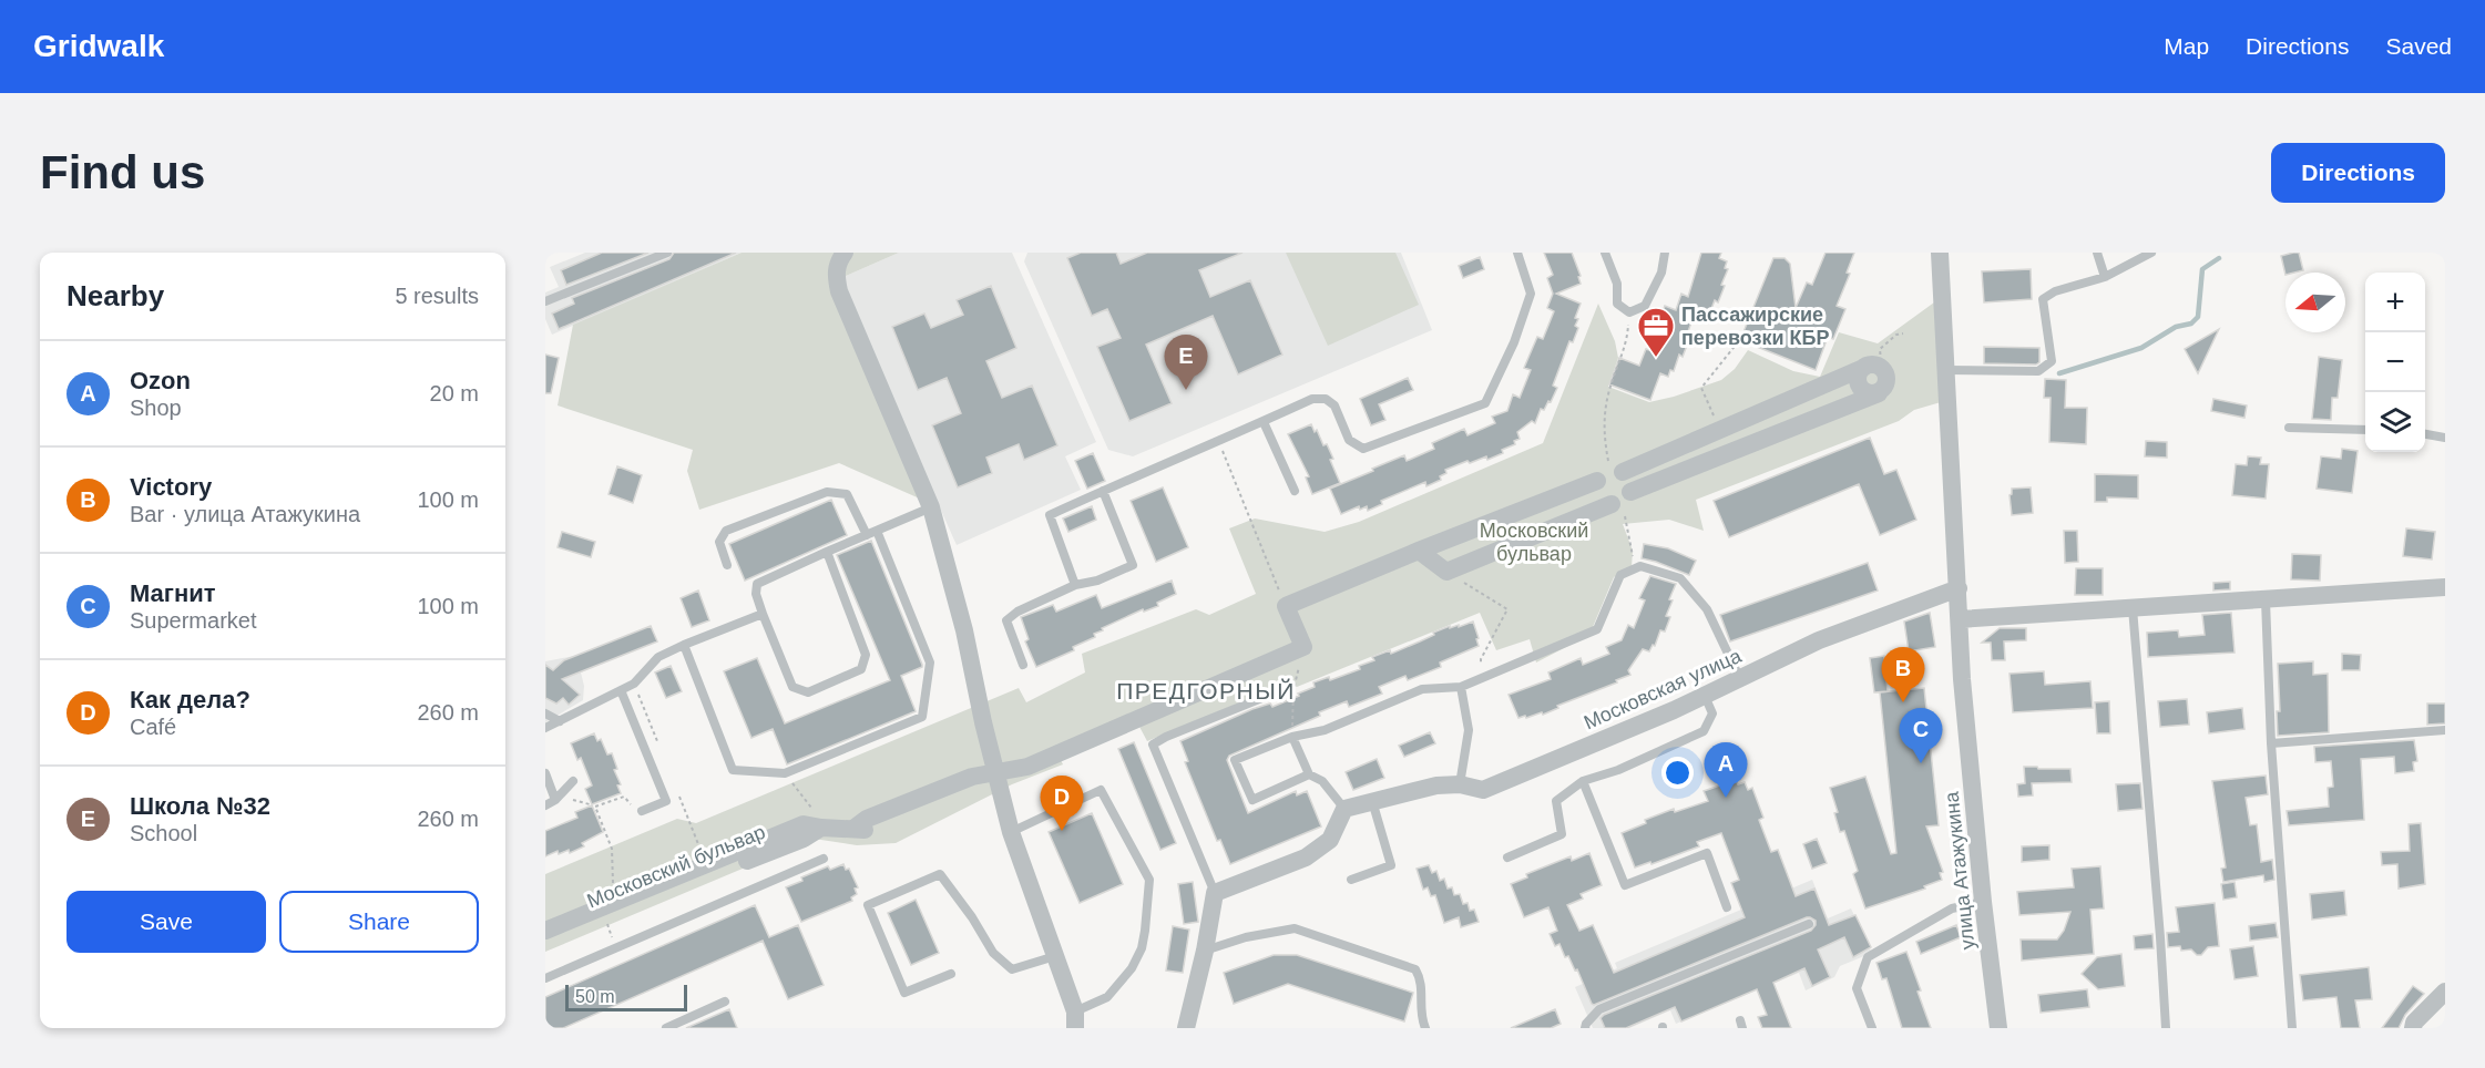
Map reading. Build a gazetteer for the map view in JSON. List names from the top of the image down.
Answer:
{
  "streets": {
    "street": ["Московская улица", "Московский бульвар", "улица Атажукина"]
  },
  "crossings": [
    ["Московская улица", "улица Атажукина"]
  ],
  "districts": ["ПРЕДГОРНЫЙ"],
  "parks": ["Московский бульвар"],
  "places": {
    "office": ["Пассажирские перевозки КБР"]
  },
  "scale_bar": "50 m",
  "north": "left",
  "page": {
    "header": "Gridwalk",
    "nav": ["Map", "Directions", "Saved"],
    "buttons": [
      "Directions",
      ["Save", "Share"]
    ],
    "title": "Find us",
    "heading": ["Nearby", "5 results"],
    "map_buttons": ["+", "−"],
    "pins": [
      "E",
      "B",
      "C",
      "A",
      "D"
    ],
    "list": [
      {
        "mark": "A",
        "name": "Ozon",
        "note": "Shop",
        "value": "20 m"
      },
      {
        "mark": "B",
        "name": "Victory",
        "note": "Bar · улица Атажукина",
        "value": "100 m"
      },
      {
        "mark": "C",
        "name": "Магнит",
        "note": "Supermarket",
        "value": "100 m"
      },
      {
        "mark": "D",
        "name": "Как дела?",
        "note": "Café",
        "value": "260 m"
      },
      {
        "mark": "E",
        "name": "Школа №32",
        "note": "School",
        "value": "260 m"
      }
    ],
    "scale": "50 m"
  }
}
